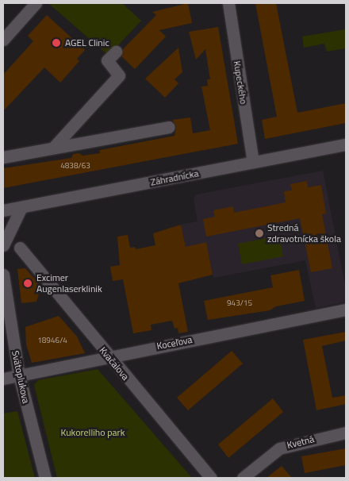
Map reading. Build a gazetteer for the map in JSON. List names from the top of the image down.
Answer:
{
  "streets": {
    "street": [
      "Kupeckého",
      "Záhradnícka",
      "Koceľova",
      "Kvačalova",
      "Svätoplukova",
      "Kvetná"
    ]
  },
  "crossings": [
    ["Kupeckého", "Záhradnícka"],
    ["Koceľova", "Kvačalova"],
    ["Koceľova", "Svätoplukova"]
  ],
  "parks": ["Kukorelliho park"],
  "places": ["AGEL Clinic", "Stredná zdravotnícka škola", "Excimer Augenlaserklinik"],
  "house_numbers": ["4838/63", "943/15", "18946/4"]
}
